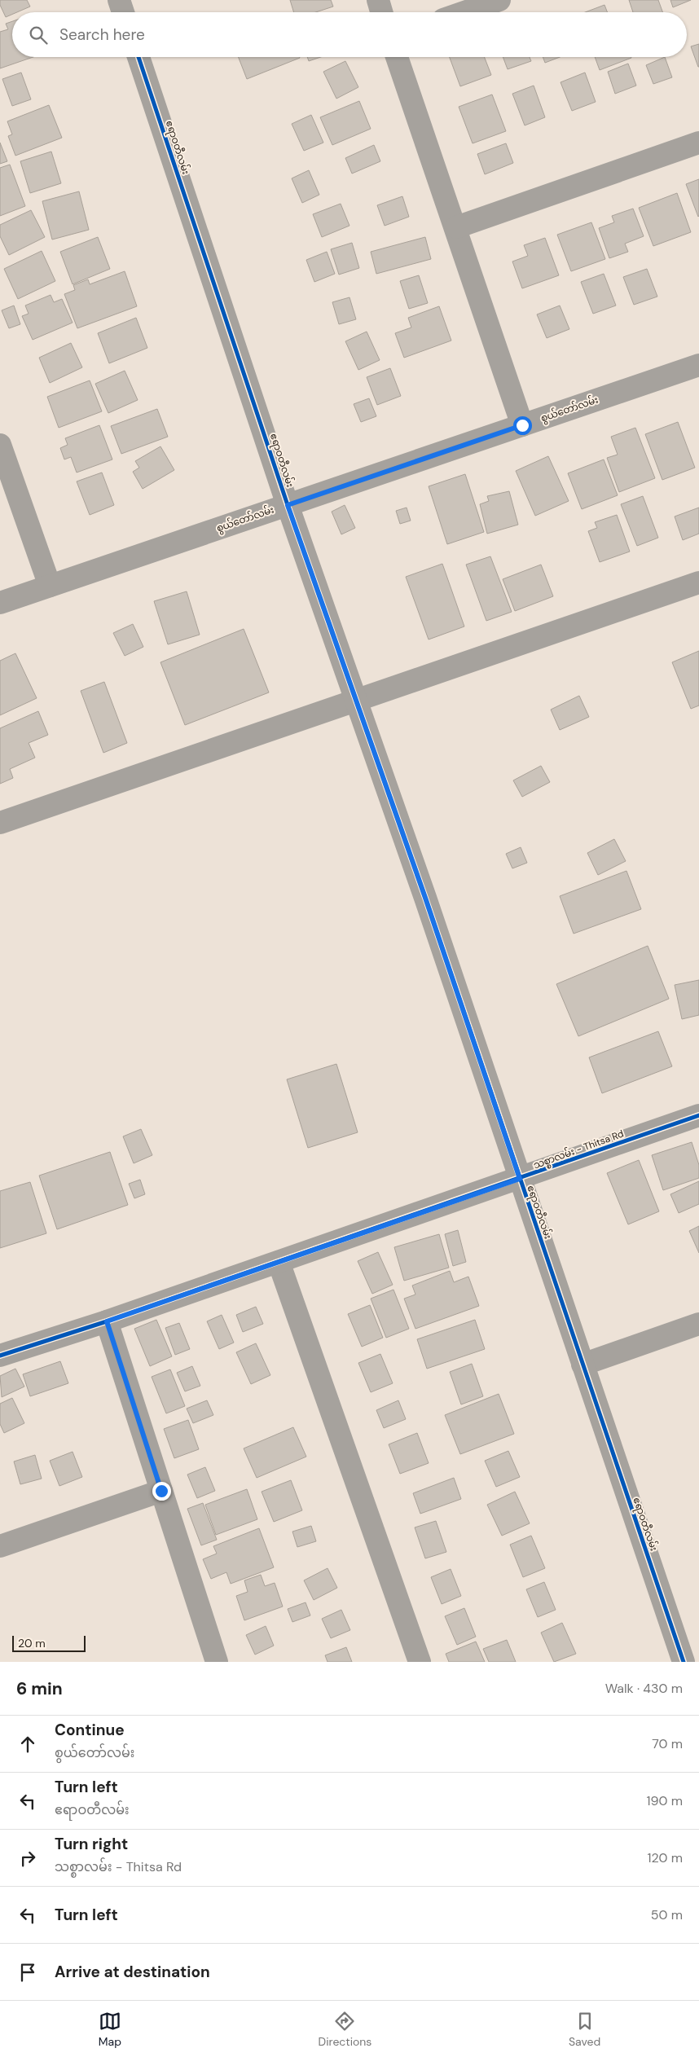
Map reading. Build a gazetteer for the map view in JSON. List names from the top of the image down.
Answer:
{
  "streets": {
    "street": ["ဧရာဝတီလမ်း", "စွယ်တော်လမ်း", "သစ္စာလမ်း - Thitsa Rd"]
  },
  "crossings": [
    ["ဧရာဝတီလမ်း", "စွယ်တော်လမ်း"],
    ["ဧရာဝတီလမ်း", "သစ္စာလမ်း - Thitsa Rd"]
  ],
  "scale_bar": "20 m",
  "page": {
    "search": "Search here",
    "scale": "20 m",
    "heading": ["6 min", "Walk · 430 m"],
    "list": [
      ["Continue", "စွယ်တော်လမ်း", "70 m"],
      ["Turn left", "ဧရာဝတီလမ်း", "190 m"],
      ["Turn right", "သစ္စာလမ်း - Thitsa Rd", "120 m"],
      ["Turn left", "50 m"],
      "Arrive at destination"
    ],
    "nav": ["Map", "Directions", "Saved"]
  }
}
